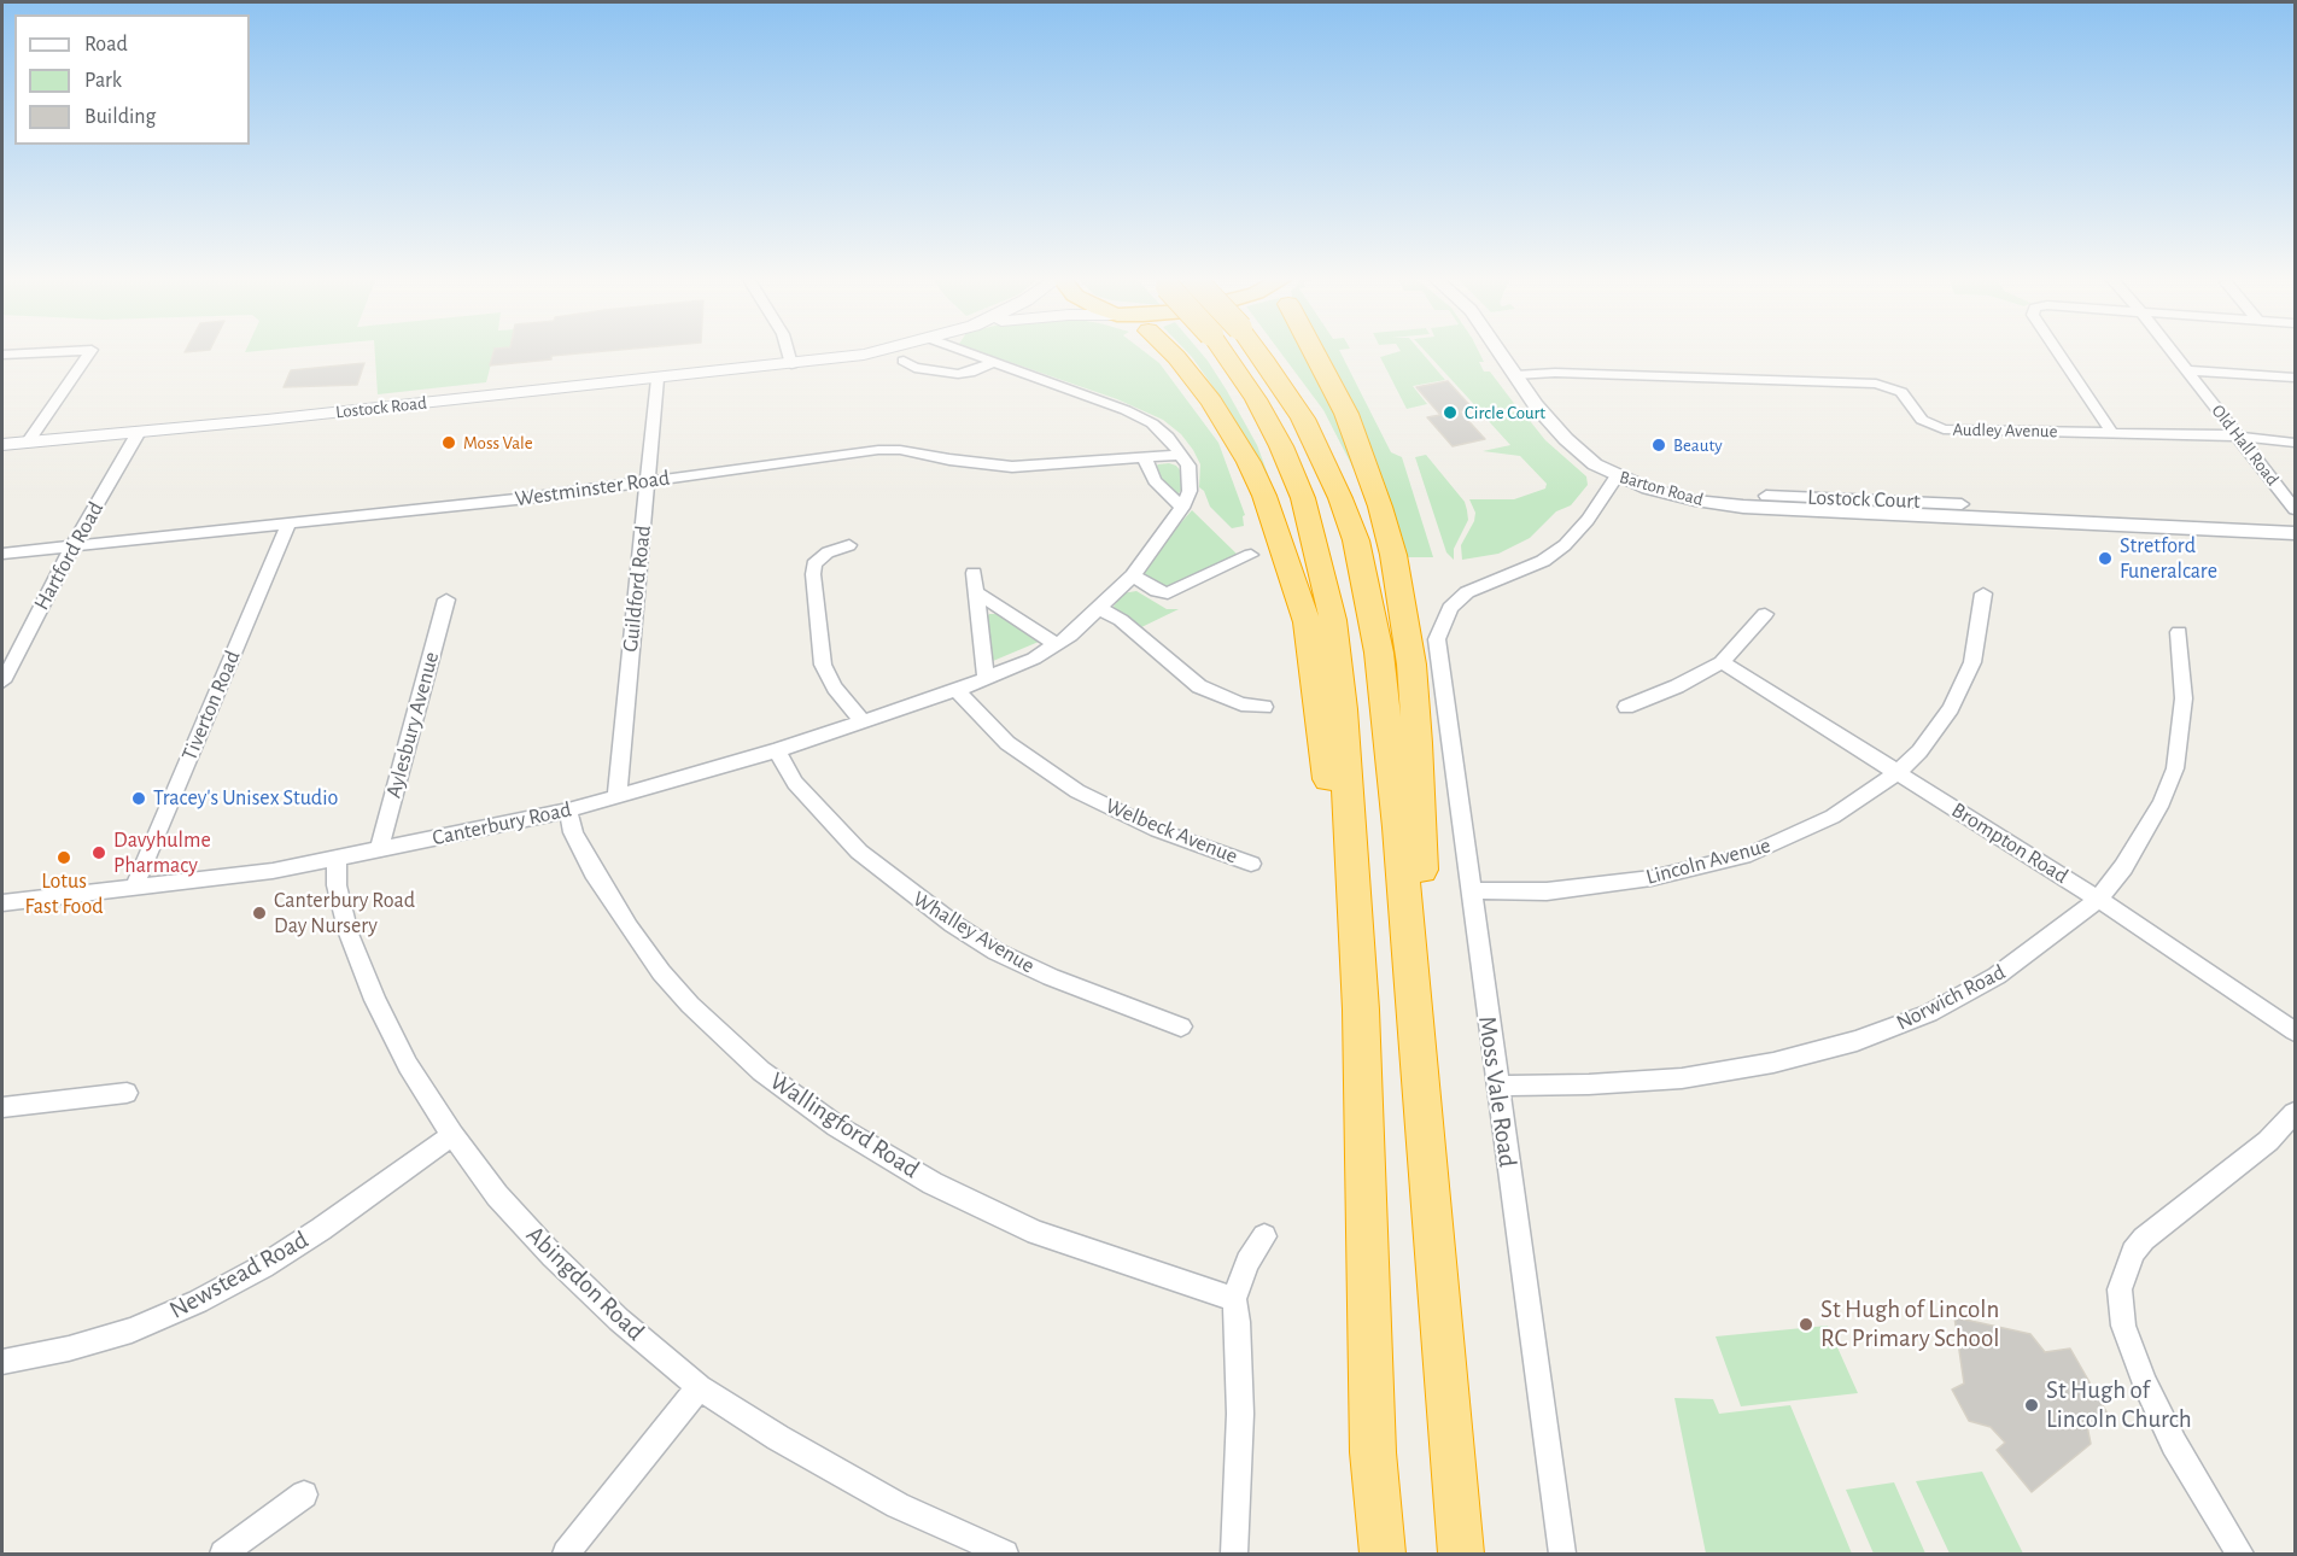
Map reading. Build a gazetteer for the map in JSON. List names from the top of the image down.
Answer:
{
  "streets": {
    "main road": ["Lostock Road"],
    "street": [
      "Audley Avenue",
      "Old Hall Road",
      "Westminster Road",
      "Barton Road",
      "Lostock Court",
      "Hartford Road",
      "Guildford Road",
      "Tiverton Road",
      "Aylesbury Avenue",
      "Canterbury Road",
      "Welbeck Avenue",
      "Brompton Road",
      "Lincoln Avenue",
      "Whalley Avenue",
      "Norwich Road",
      "Moss Vale Road",
      "Wallingford Road",
      "Newstead Road",
      "Abingdon Road"
    ]
  },
  "crossings": [
    ["Lostock Road", "Hartford Road"],
    ["Lostock Road", "Guildford Road"],
    ["Audley Avenue", "Old Hall Road"],
    ["Audley Avenue", "Barton Road"],
    ["Westminster Road", "Hartford Road"],
    ["Westminster Road", "Guildford Road"],
    ["Westminster Road", "Tiverton Road"],
    ["Westminster Road", "Canterbury Road"],
    ["Barton Road", "Lostock Court"],
    ["Barton Road", "Moss Vale Road"],
    ["Guildford Road", "Canterbury Road"],
    ["Tiverton Road", "Canterbury Road"],
    ["Aylesbury Avenue", "Canterbury Road"],
    ["Canterbury Road", "Welbeck Avenue"],
    ["Canterbury Road", "Whalley Avenue"],
    ["Canterbury Road", "Wallingford Road"],
    ["Canterbury Road", "Abingdon Road"],
    ["Brompton Road", "Lincoln Avenue"],
    ["Brompton Road", "Norwich Road"],
    ["Lincoln Avenue", "Moss Vale Road"],
    ["Norwich Road", "Moss Vale Road"],
    ["Newstead Road", "Abingdon Road"]
  ],
  "places": [
    "Circle Court",
    "Moss Vale",
    "Beauty",
    "Stretford Funeralcare",
    "Tracey's Unisex Studio",
    "Davyhulme Pharmacy",
    "Lotus Fast Food",
    "Canterbury Road Day Nursery",
    "St Hugh of Lincoln RC Primary School",
    "St Hugh of Lincoln Church"
  ],
  "legend": ["Road", "Park", "Building"]
}
